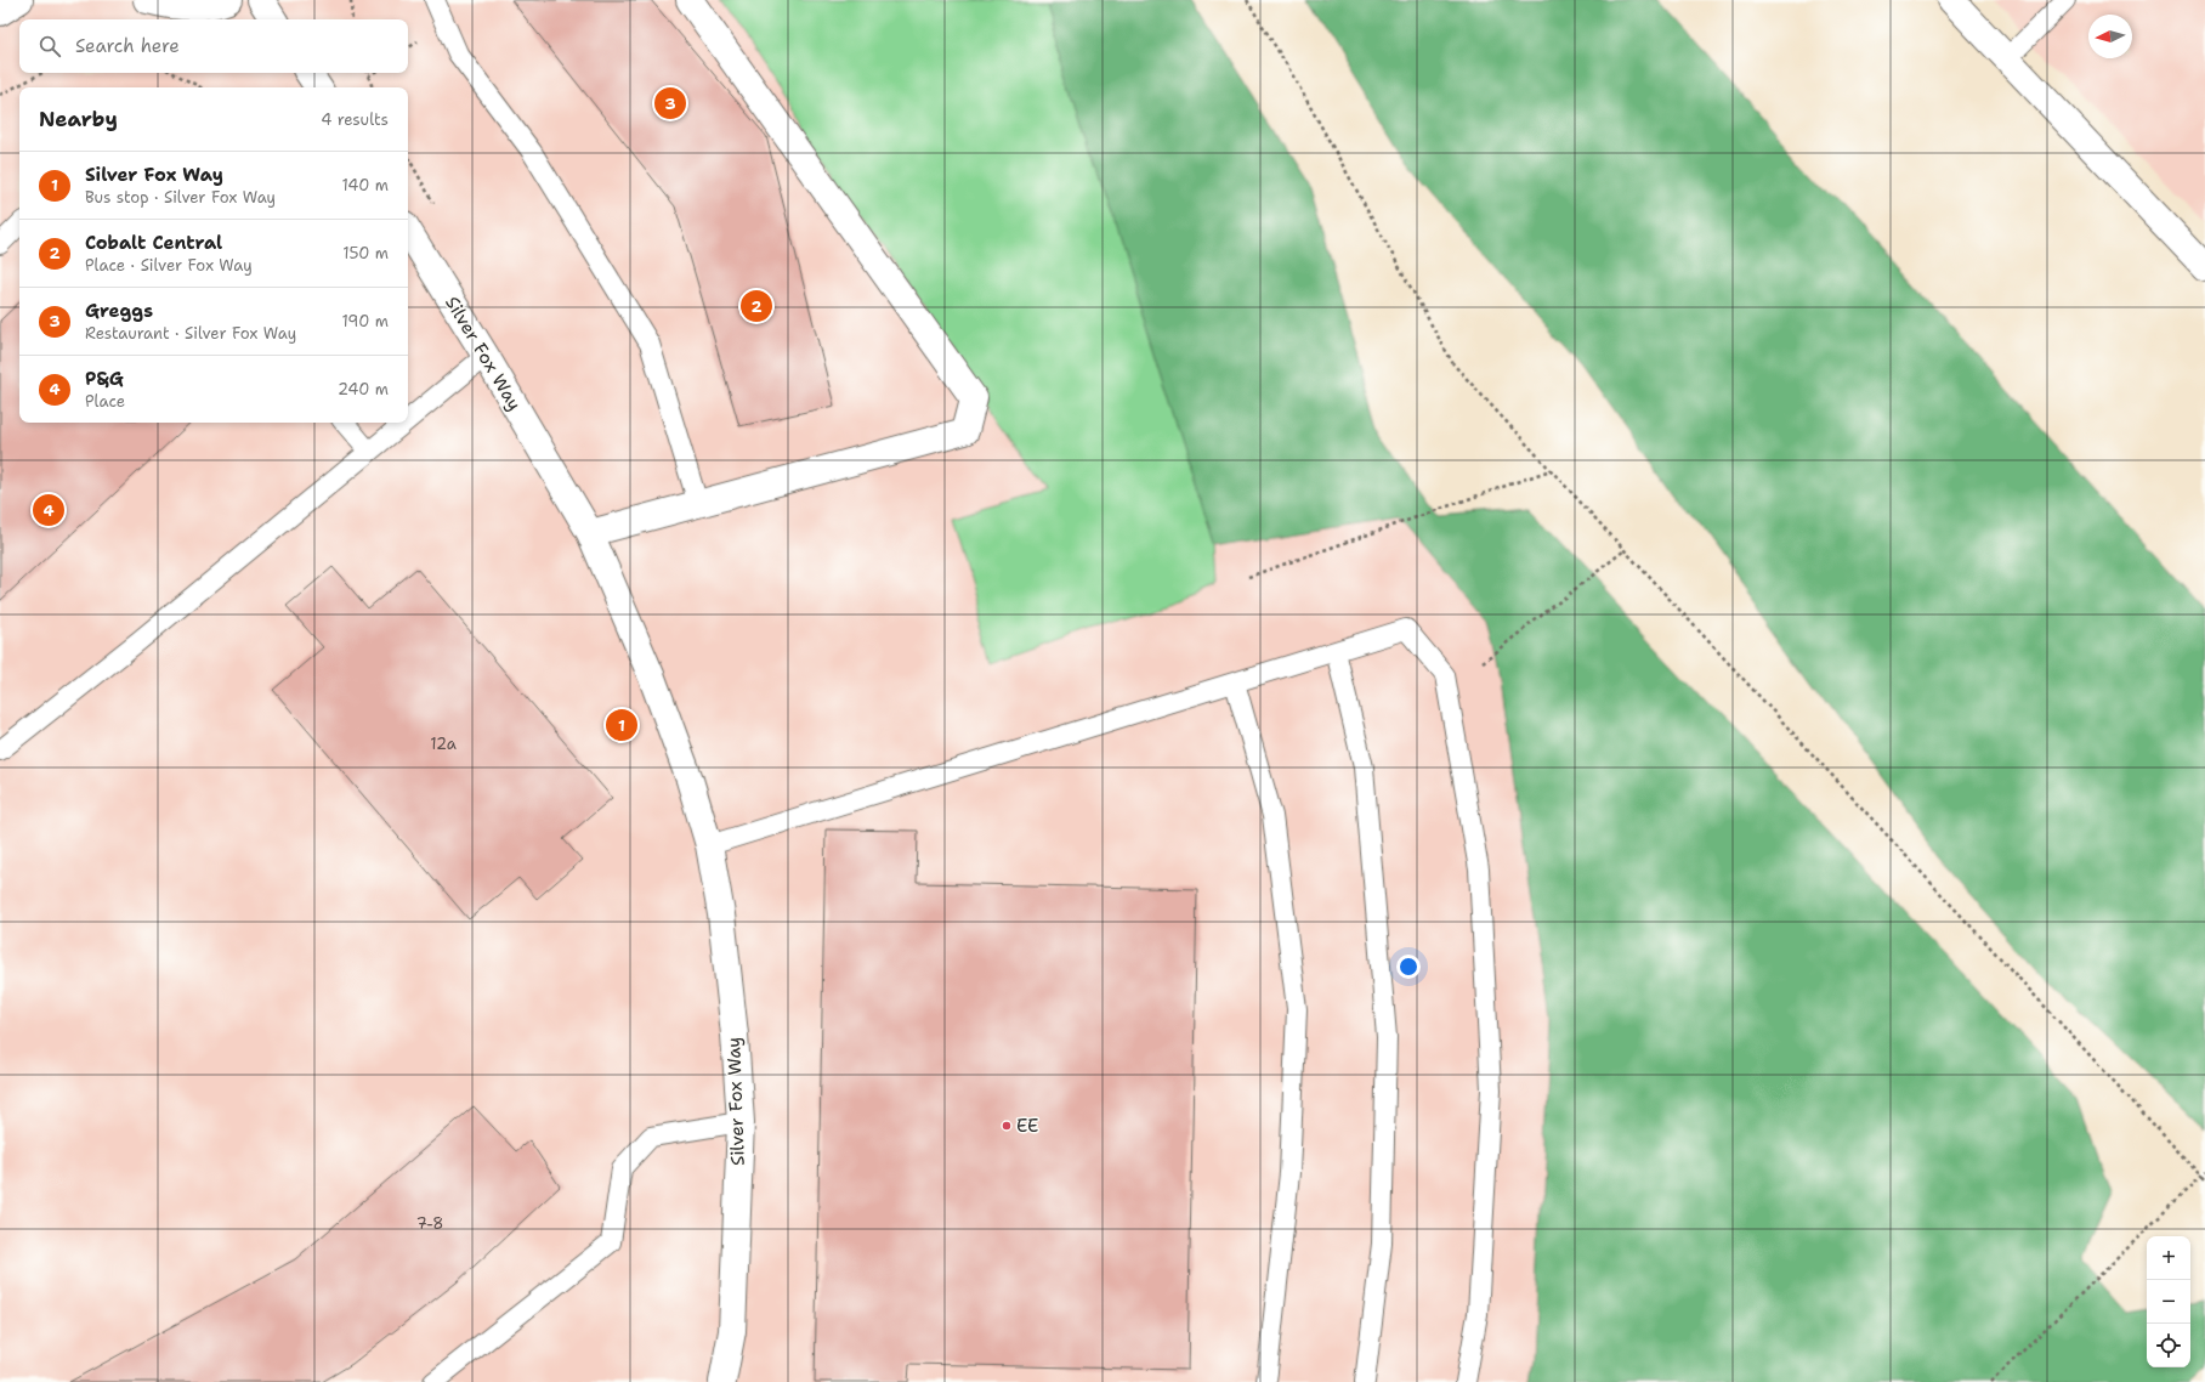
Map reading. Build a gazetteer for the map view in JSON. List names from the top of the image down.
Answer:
{
  "streets": {
    "street": ["Silver Fox Way"]
  },
  "places": ["EE"],
  "house_numbers": ["12a", "7-8"],
  "north": "left",
  "page": {
    "search": "Search here",
    "pins": [
      "3",
      "2",
      "4",
      "1"
    ],
    "heading": ["Nearby", "4 results"],
    "list": [
      {
        "mark": "1",
        "name": "Silver Fox Way",
        "note": "Bus stop · Silver Fox Way",
        "value": "140 m"
      },
      {
        "mark": "2",
        "name": "Cobalt Central",
        "note": "Place · Silver Fox Way",
        "value": "150 m"
      },
      {
        "mark": "3",
        "name": "Greggs",
        "note": "Restaurant · Silver Fox Way",
        "value": "190 m"
      },
      {
        "mark": "4",
        "name": "P&G",
        "note": "Place",
        "value": "240 m"
      }
    ],
    "map_buttons": ["+", "−"]
  }
}
